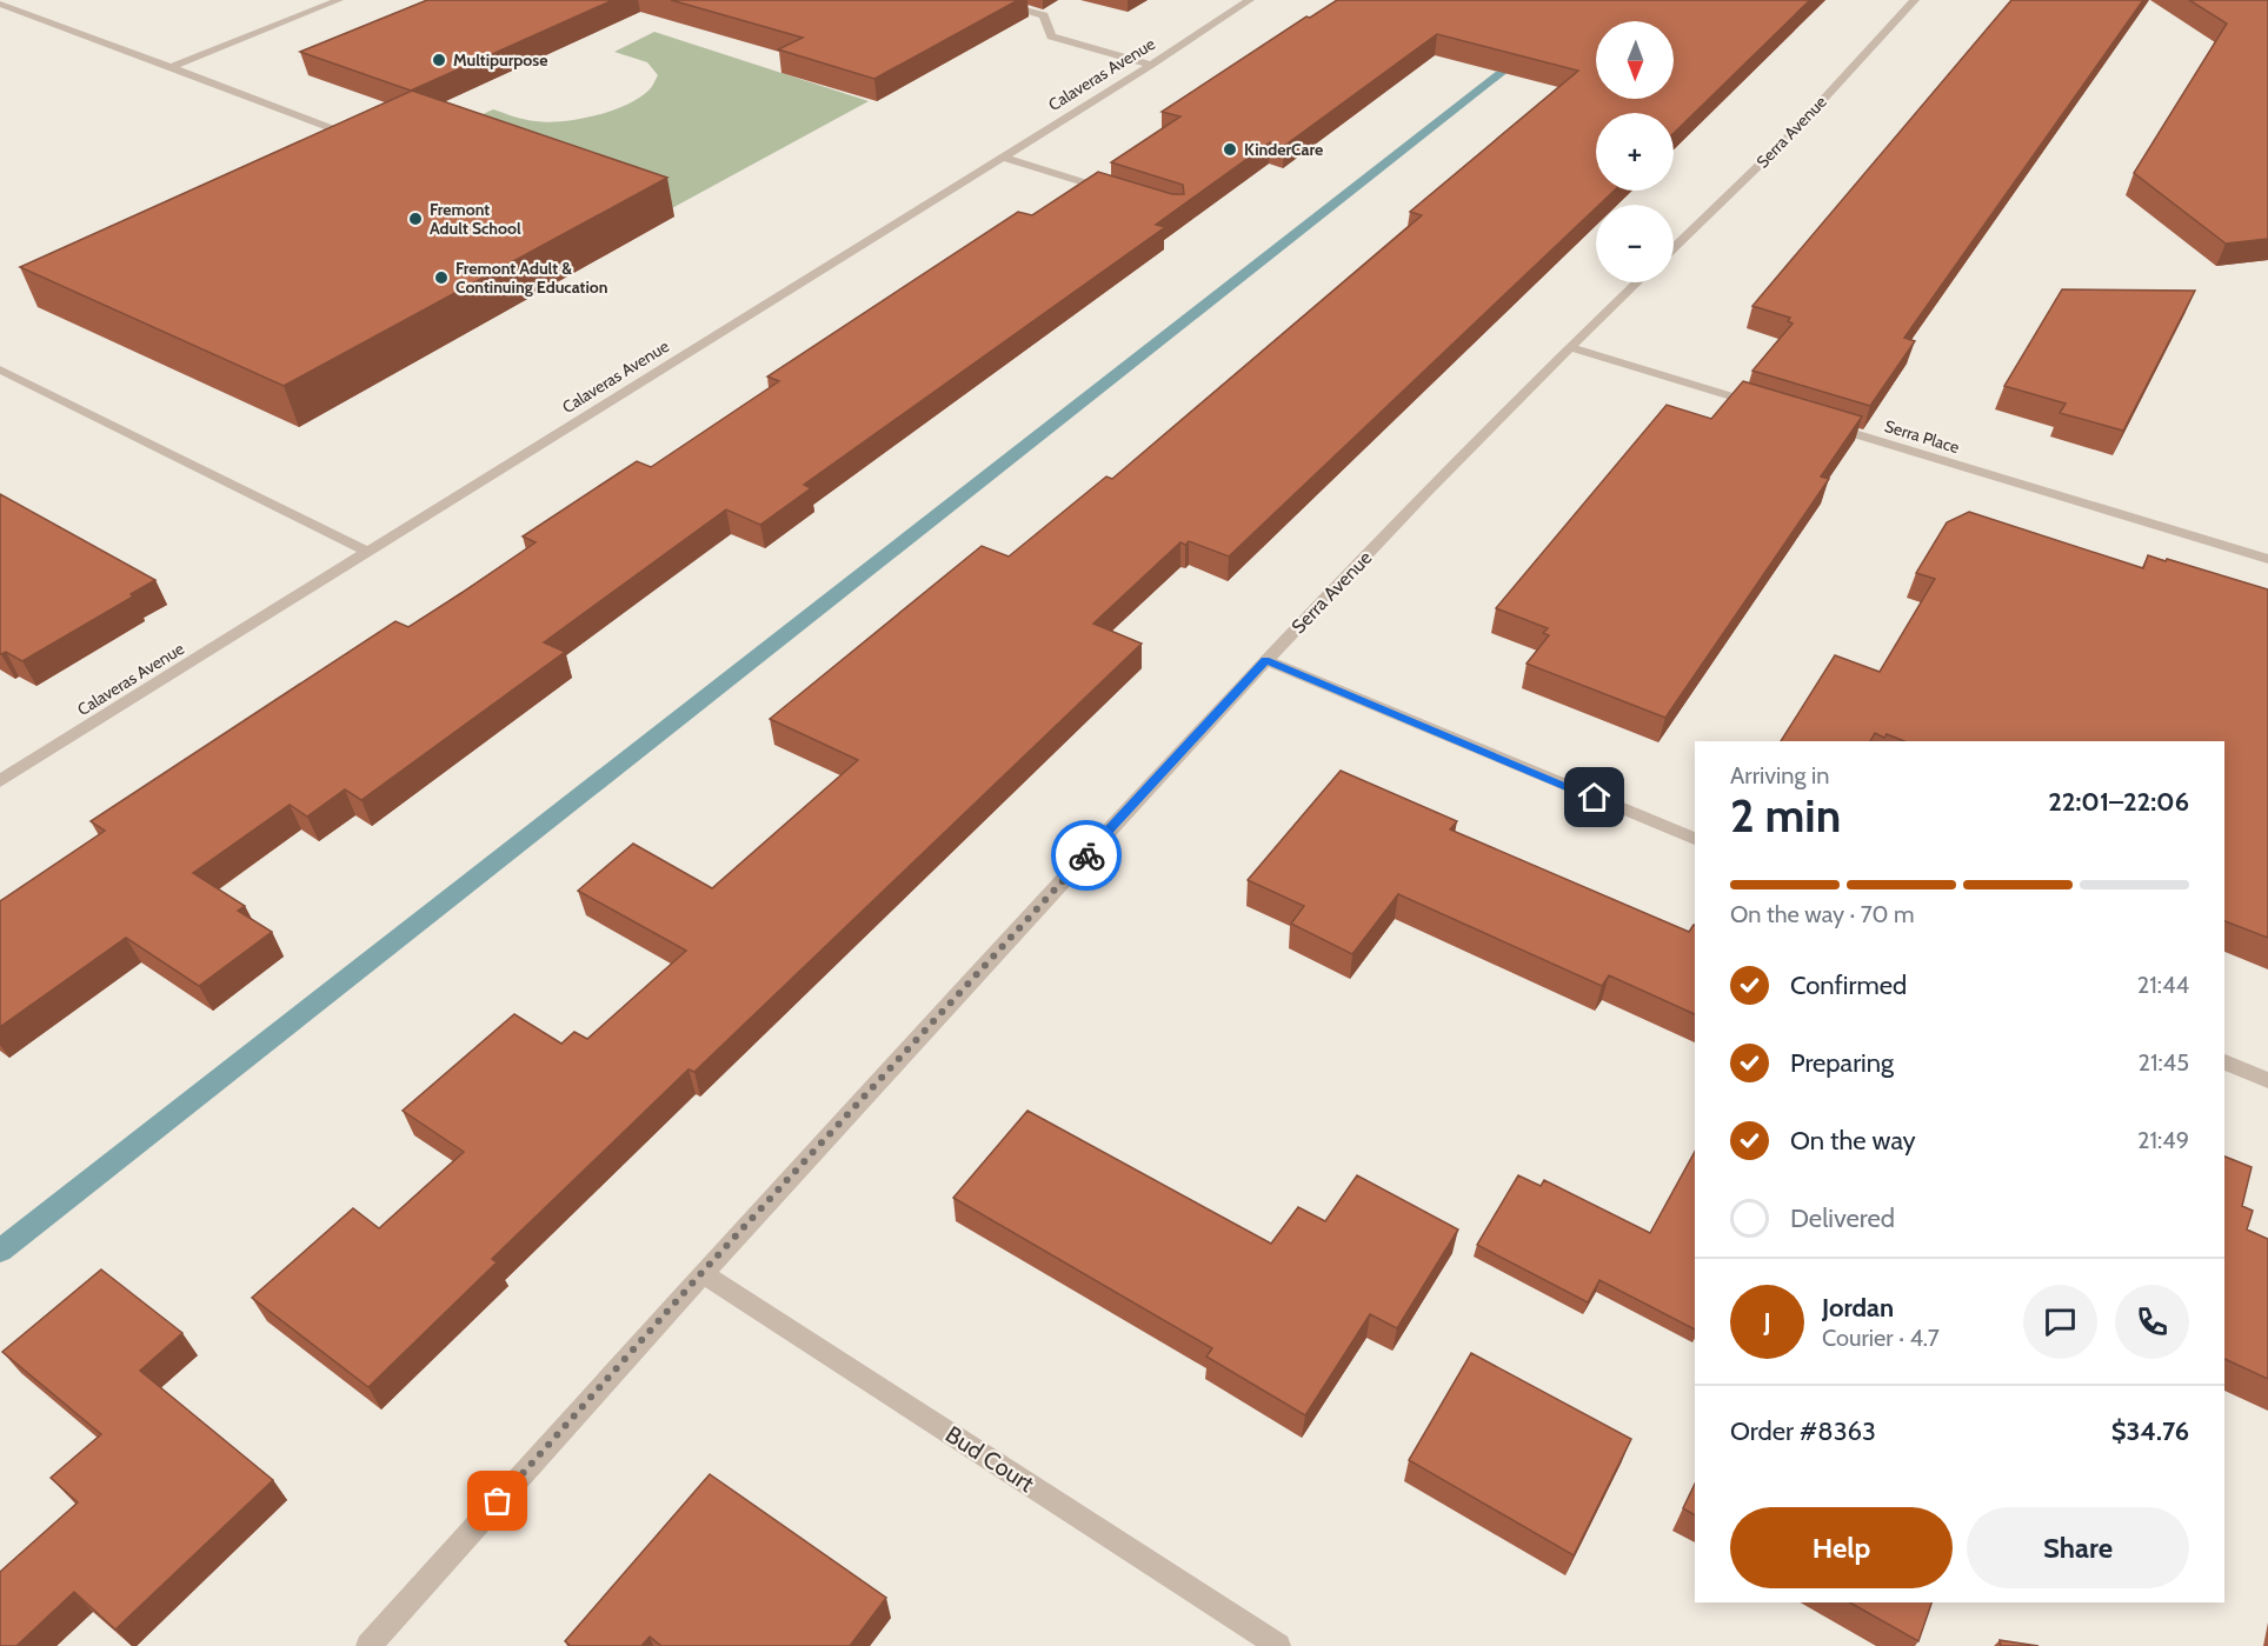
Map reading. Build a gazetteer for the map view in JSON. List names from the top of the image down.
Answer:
{
  "streets": {
    "street": [
      "Calaveras Avenue",
      "Serra Avenue",
      "Serra Place",
      "Bud Court"
    ]
  },
  "crossings": [
    ["Serra Avenue", "Bud Court"]
  ],
  "places": [
    "Multipurpose",
    "KinderCare",
    "Fremont Adult School",
    "Fremont Adult & Continuing Education"
  ],
  "north": "bottom",
  "page": {
    "map_buttons": ["+", "−"],
    "heading": ["2 min", "Arriving in", "22:01–22:06"],
    "panel": [
      "Jordan",
      "Courier · 4.7",
      "Order #8363",
      "$34.76"
    ],
    "bar": "On the way · 70 m",
    "list": [
      ["Confirmed", "21:44"],
      ["Preparing", "21:45"],
      ["On the way", "21:49"],
      "Delivered"
    ],
    "round": "J",
    "buttons": ["Help", "Share"]
  }
}
